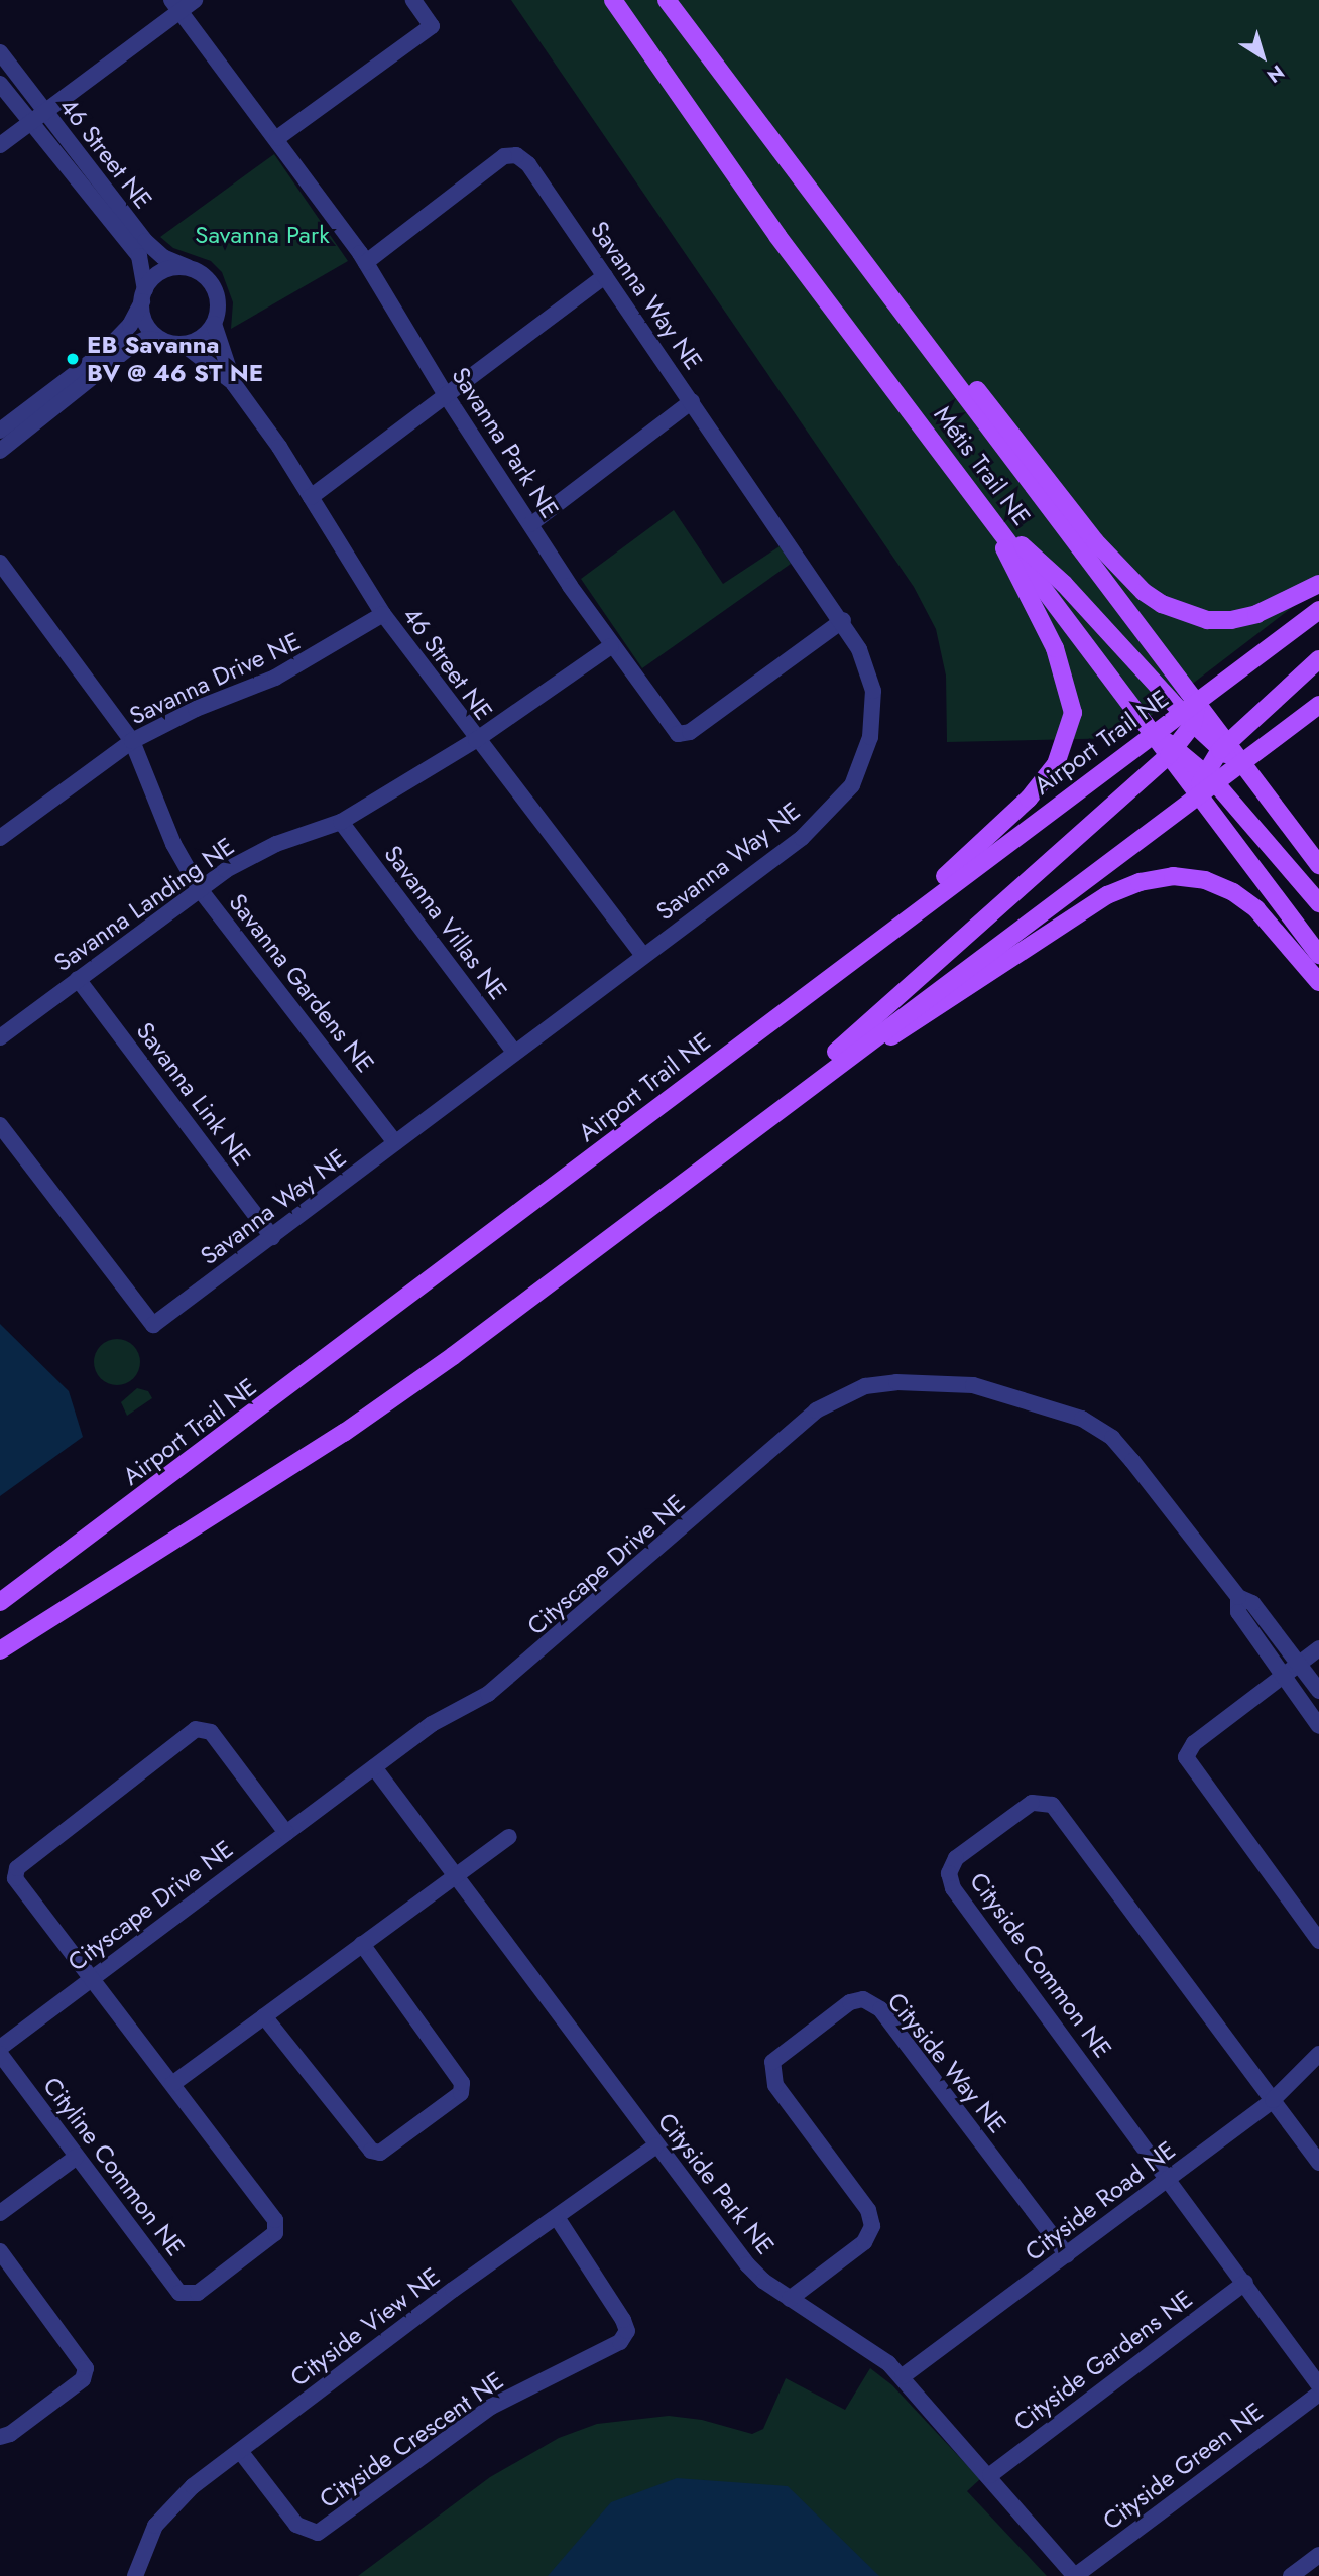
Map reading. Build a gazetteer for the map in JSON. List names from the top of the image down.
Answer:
{
  "streets": {
    "main road": ["Métis Trail NE", "Airport Trail NE"],
    "street": [
      "46 Street NE",
      "Savanna Way NE",
      "Savanna Park NE",
      "Savanna Drive NE",
      "Savanna Landing NE",
      "Savanna Villas NE",
      "Savanna Gardens NE",
      "Savanna Link NE",
      "Cityscape Drive NE",
      "Cityside Common NE",
      "Cityside Way NE",
      "Cityline Common NE",
      "Cityside Park NE",
      "Cityside Road NE",
      "Cityside View NE",
      "Cityside Gardens NE",
      "Cityside Crescent NE",
      "Cityside Green NE"
    ]
  },
  "crossings": [
    ["46 Street NE", "Savanna Way NE"],
    ["46 Street NE", "Savanna Drive NE"],
    ["46 Street NE", "Savanna Landing NE"],
    ["Savanna Way NE", "Savanna Park NE"],
    ["Savanna Way NE", "Savanna Villas NE"],
    ["Savanna Way NE", "Savanna Gardens NE"],
    ["Savanna Way NE", "Savanna Link NE"],
    ["Savanna Park NE", "Savanna Landing NE"],
    ["Métis Trail NE", "Airport Trail NE"],
    ["Savanna Drive NE", "Savanna Gardens NE"],
    ["Savanna Landing NE", "Savanna Villas NE"],
    ["Savanna Landing NE", "Savanna Gardens NE"],
    ["Savanna Landing NE", "Savanna Link NE"],
    ["Cityscape Drive NE", "Cityside Park NE"],
    ["Cityside Common NE", "Cityside Road NE"],
    ["Cityside Common NE", "Cityside Gardens NE"],
    ["Cityside Way NE", "Cityside Park NE"],
    ["Cityside Way NE", "Cityside Road NE"],
    ["Cityside Park NE", "Cityside Road NE"],
    ["Cityside Park NE", "Cityside View NE"],
    ["Cityside Park NE", "Cityside Gardens NE"],
    ["Cityside Park NE", "Cityside Green NE"],
    ["Cityside View NE", "Cityside Crescent NE"]
  ],
  "parks": ["Savanna Park"],
  "places": ["EB Savanna BV @ 46 ST NE"],
  "north": "bottom right"
}
